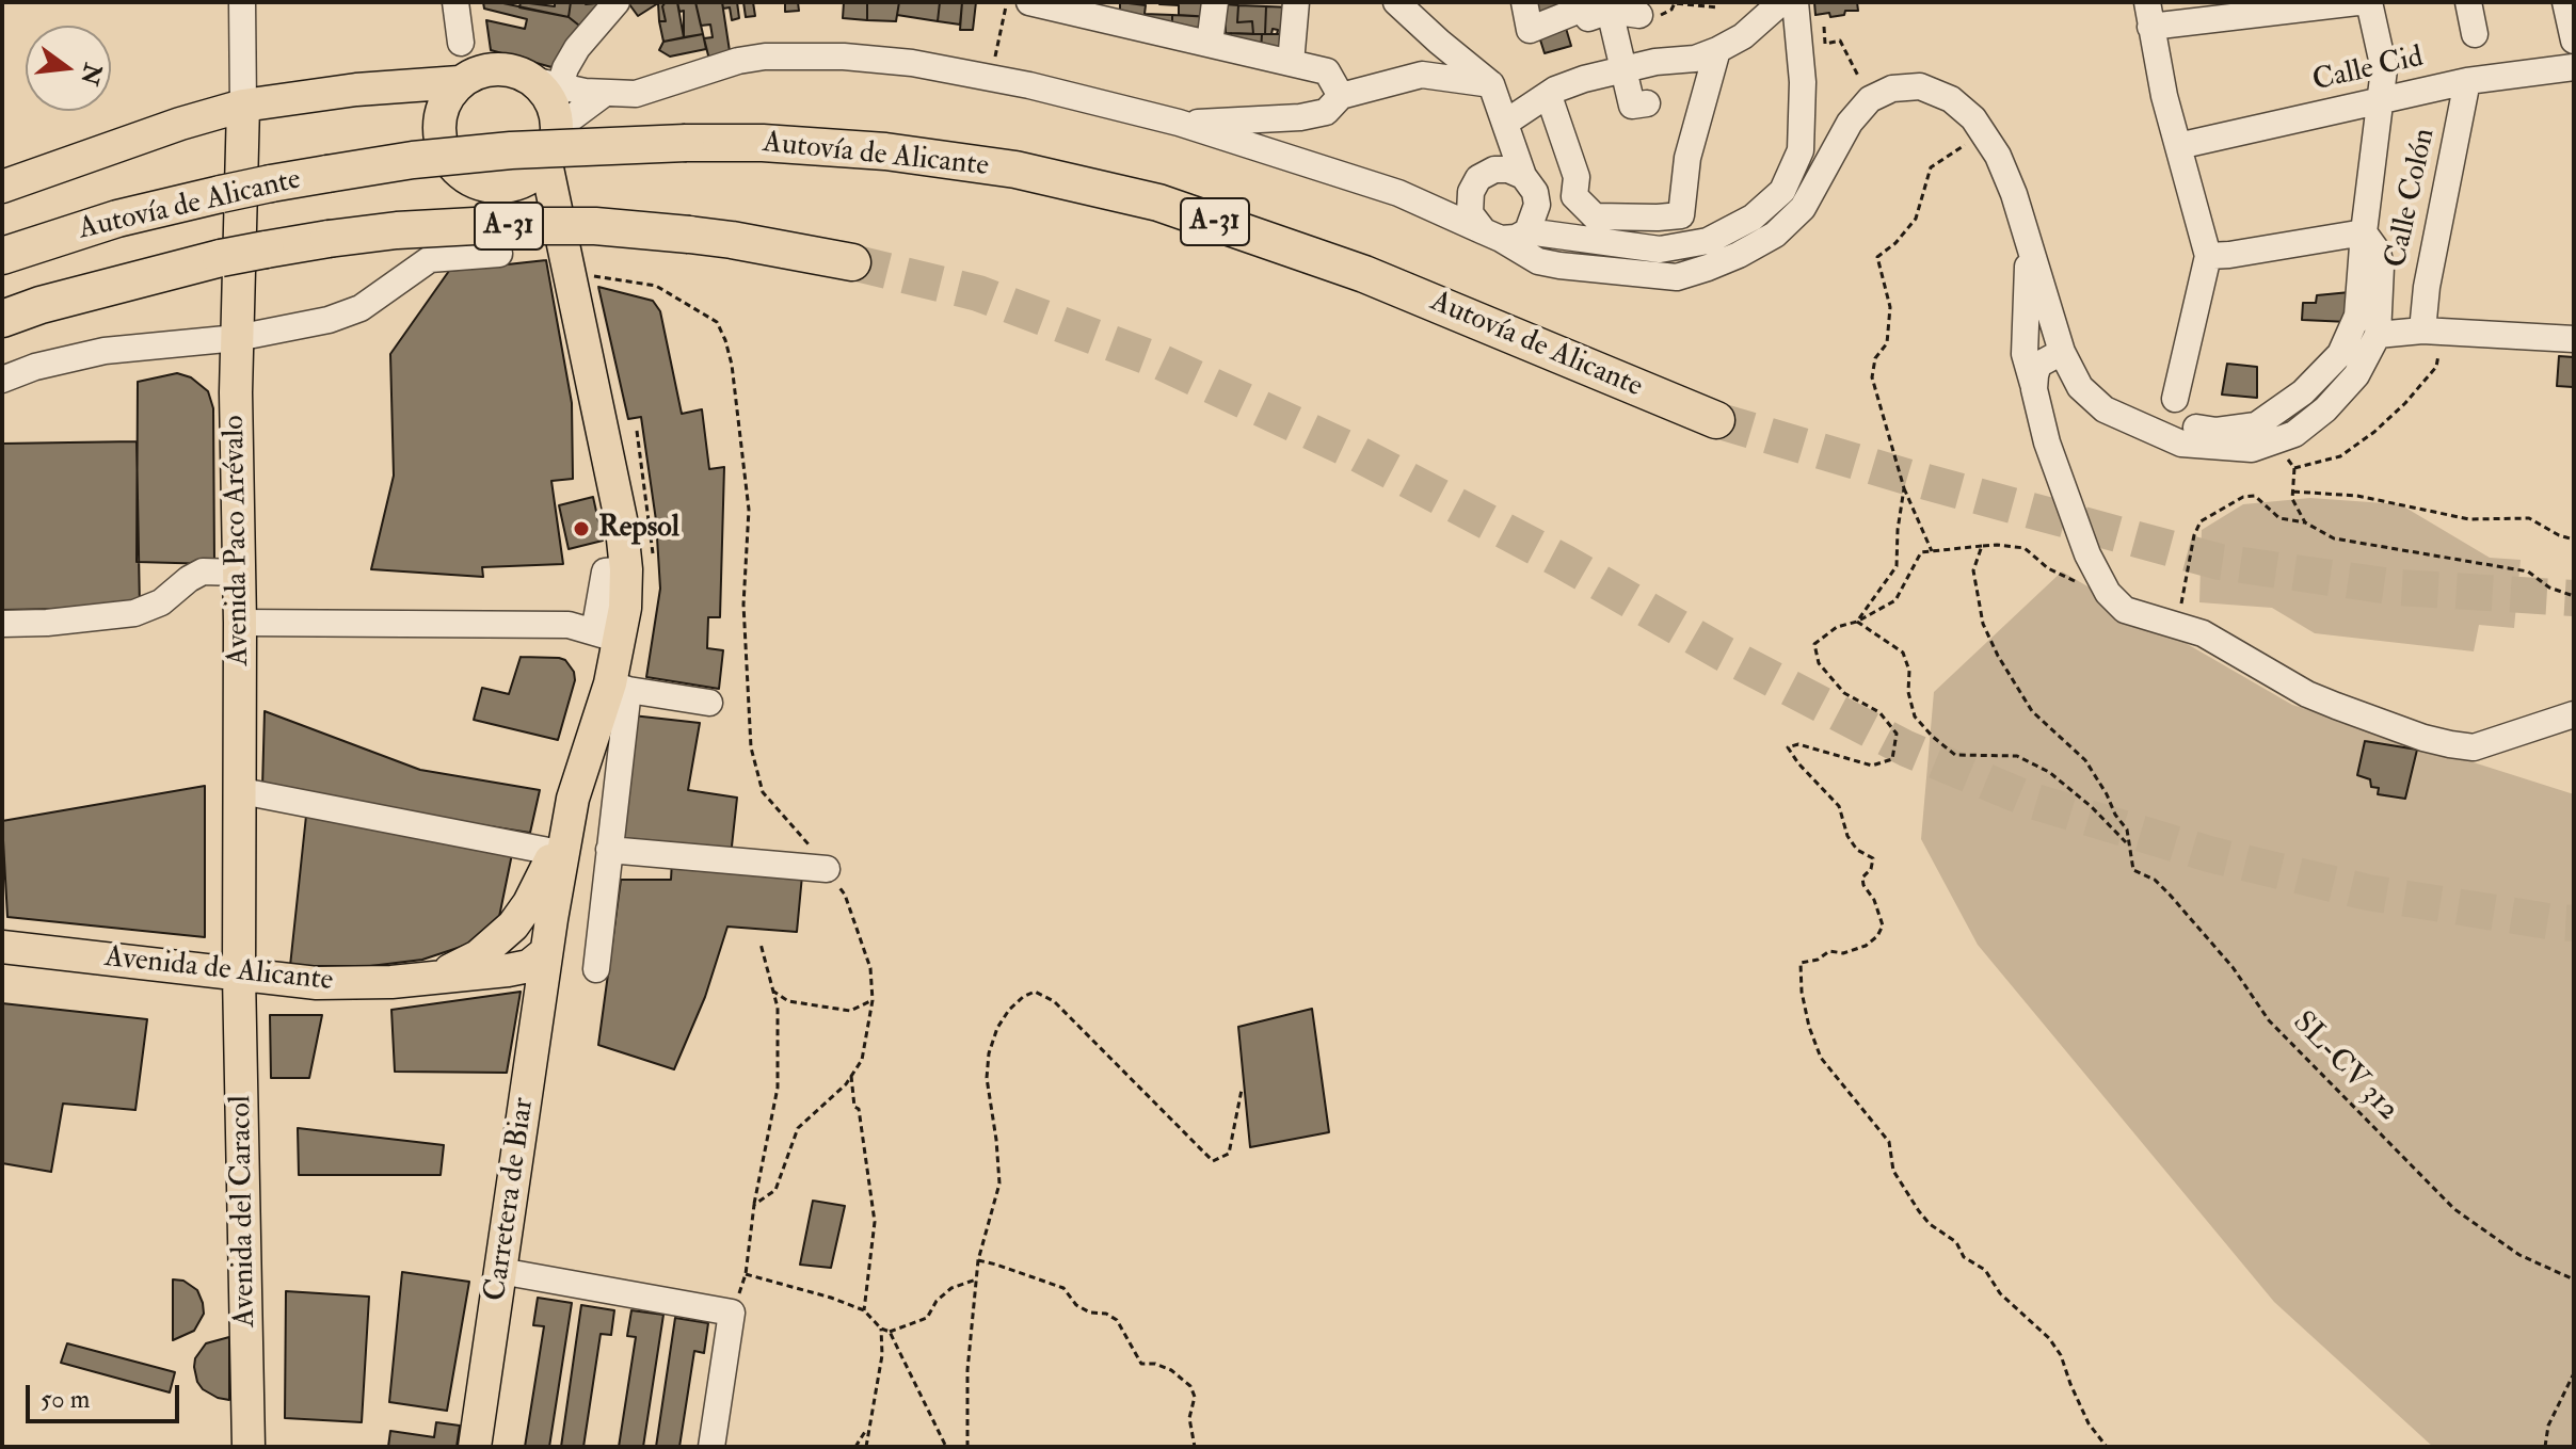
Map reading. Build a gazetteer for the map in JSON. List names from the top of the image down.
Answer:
{
  "streets": {
    "highway": ["Autovía de Alicante", "A-31"],
    "main road": [
      "Avenida Paco Arévalo",
      "Avenida de Alicante",
      "Carretera de Biar",
      "Avenida del Caracol"
    ],
    "street": ["Calle Cid", "Calle Colón"],
    "path": ["SL-CV 312"]
  },
  "crossings": [
    ["Calle Cid", "Calle Colón"],
    ["Avenida Paco Arévalo", "Avenida de Alicante"],
    ["Avenida Paco Arévalo", "Avenida del Caracol"],
    ["Avenida de Alicante", "Carretera de Biar"],
    ["Avenida de Alicante", "Avenida del Caracol"]
  ],
  "places": ["Repsol"],
  "scale_bar": "50 m",
  "north": "right"
}
